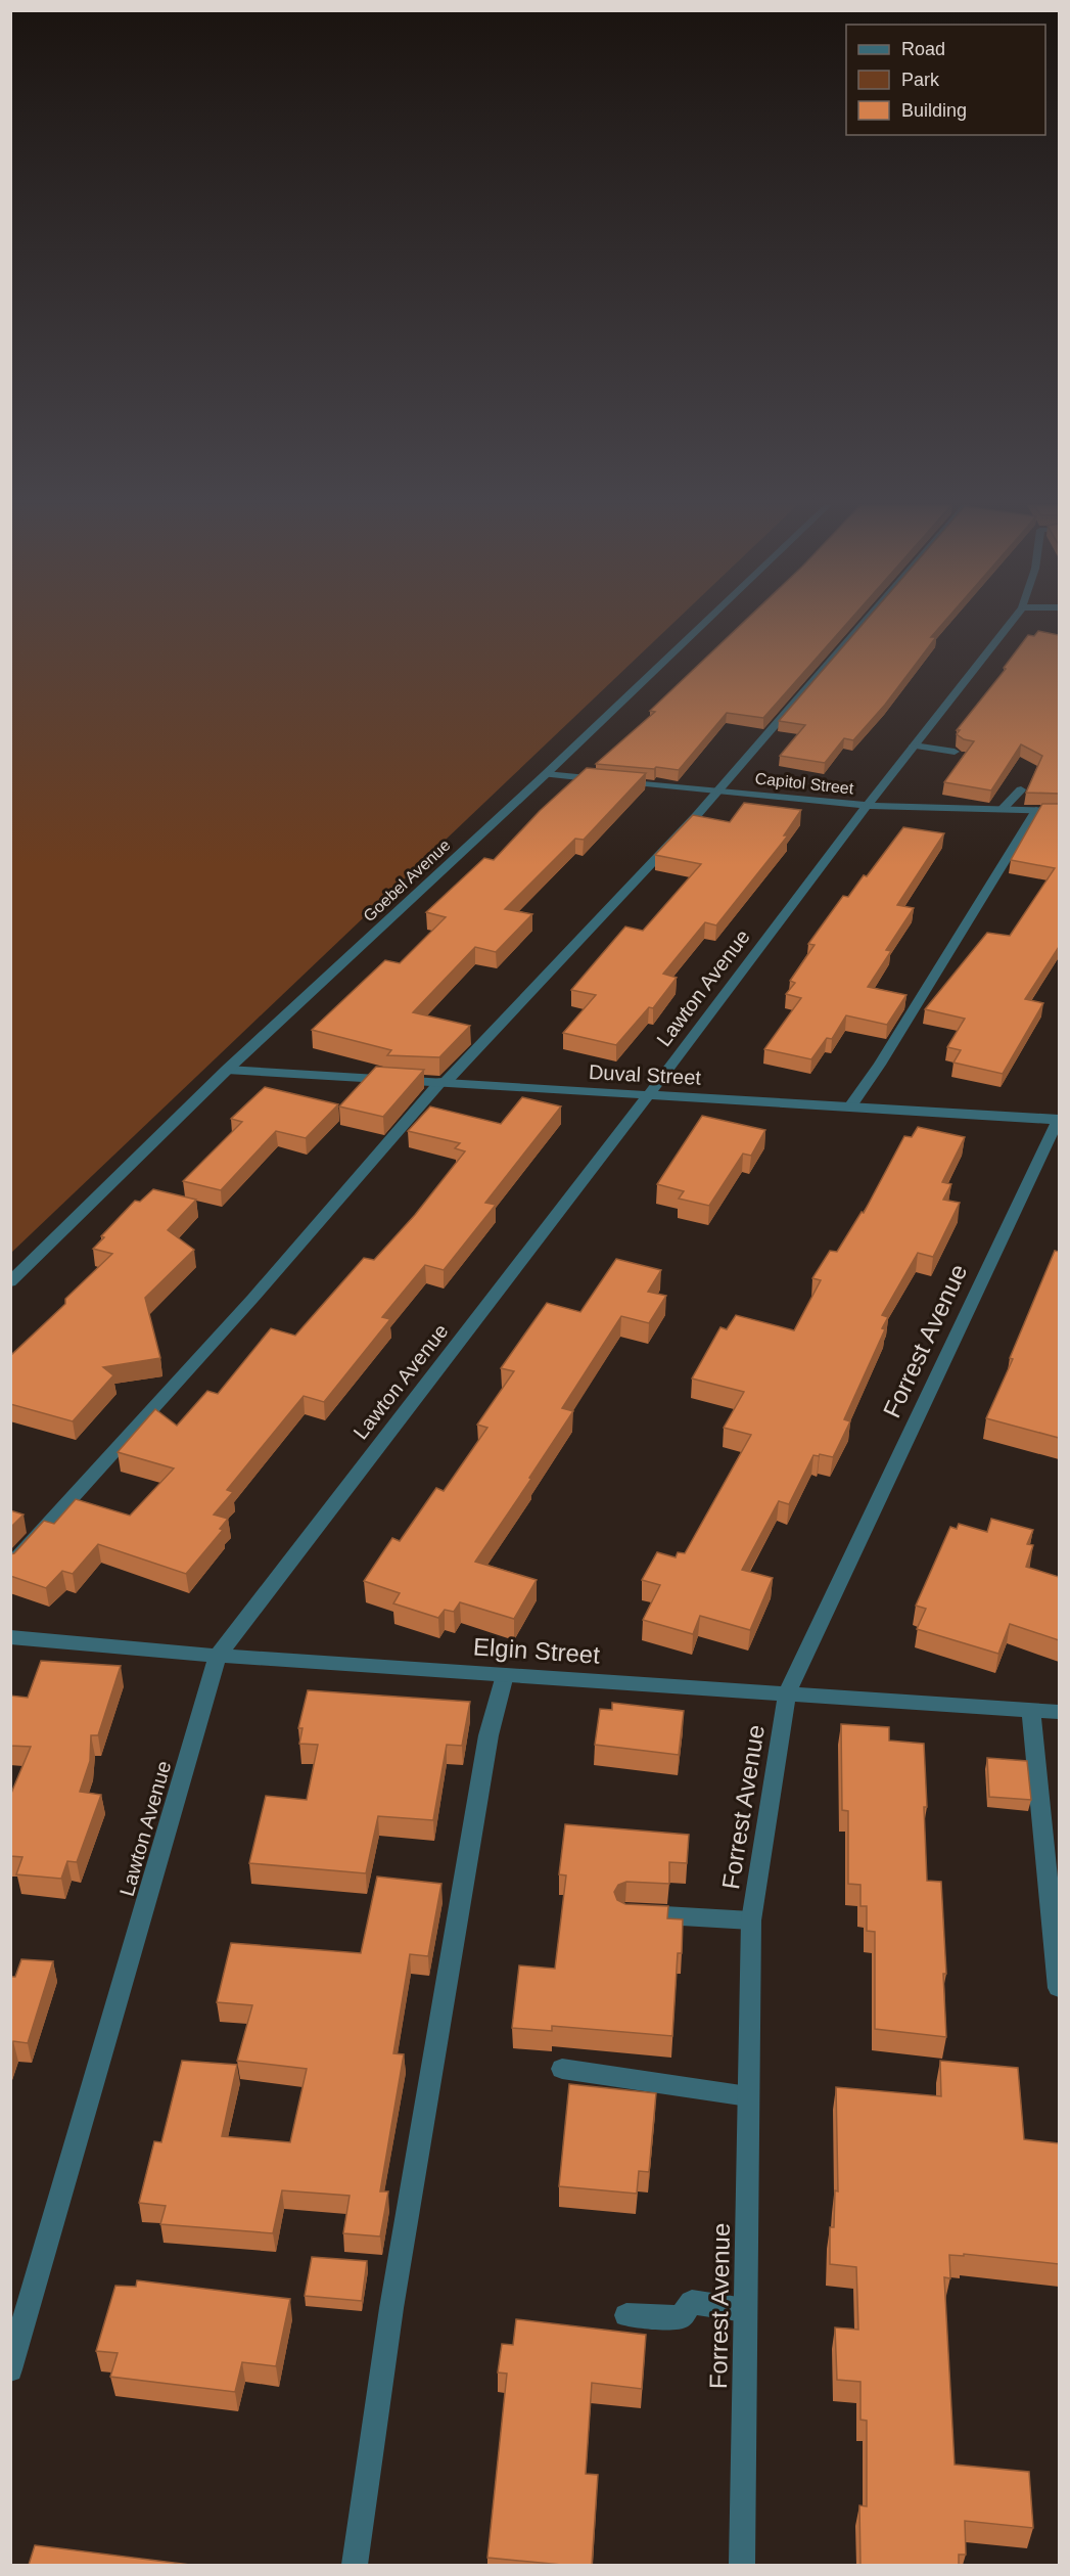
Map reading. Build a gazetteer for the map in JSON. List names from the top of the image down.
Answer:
{
  "streets": {
    "street": [
      "Capitol Street",
      "Goebel Avenue",
      "Lawton Avenue",
      "Duval Street",
      "Forrest Avenue",
      "Elgin Street"
    ]
  },
  "crossings": [
    ["Capitol Street", "Lawton Avenue"],
    ["Goebel Avenue", "Duval Street"],
    ["Lawton Avenue", "Duval Street"],
    ["Lawton Avenue", "Elgin Street"],
    ["Duval Street", "Forrest Avenue"],
    ["Forrest Avenue", "Elgin Street"]
  ],
  "legend": ["Road", "Park", "Building"]
}
